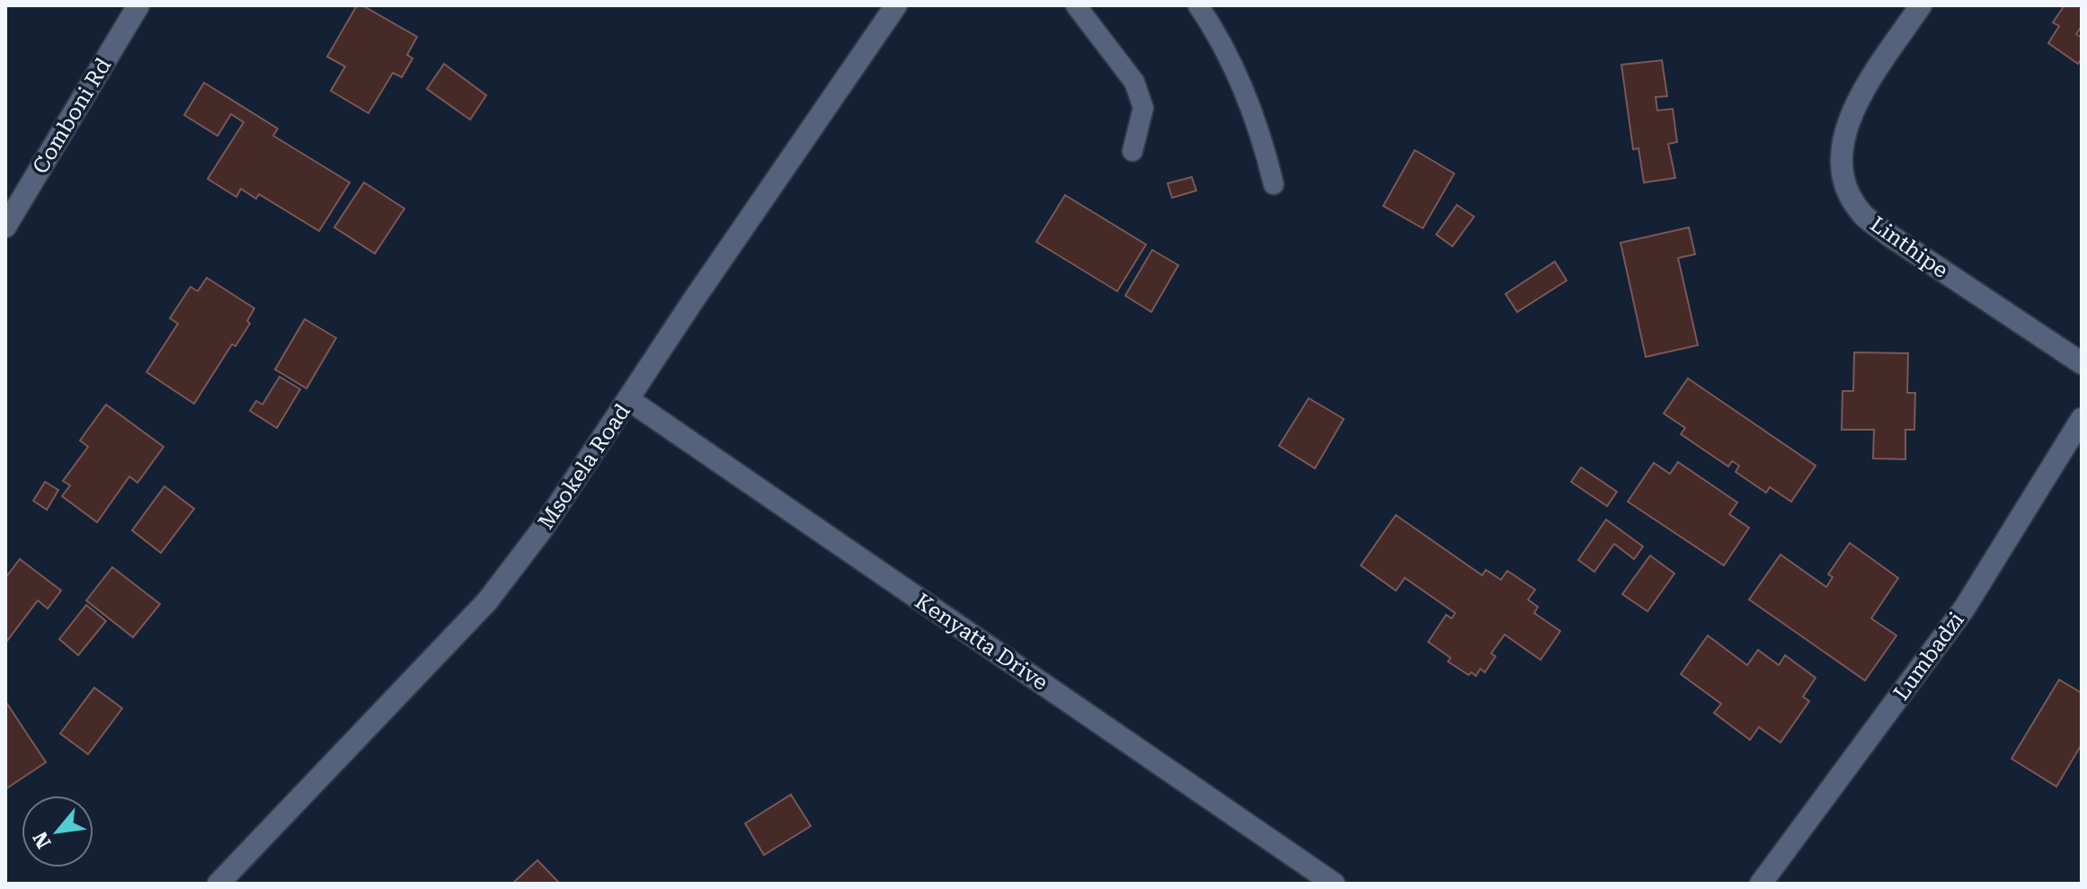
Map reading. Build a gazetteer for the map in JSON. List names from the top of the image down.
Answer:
{
  "streets": {
    "street": [
      "Comboni Rd",
      "Linthipe",
      "Msokela Road",
      "Kenyatta Drive",
      "Lumbadzi"
    ]
  },
  "crossings": [
    ["Msokela Road", "Kenyatta Drive"]
  ],
  "north": "bottom left"
}
